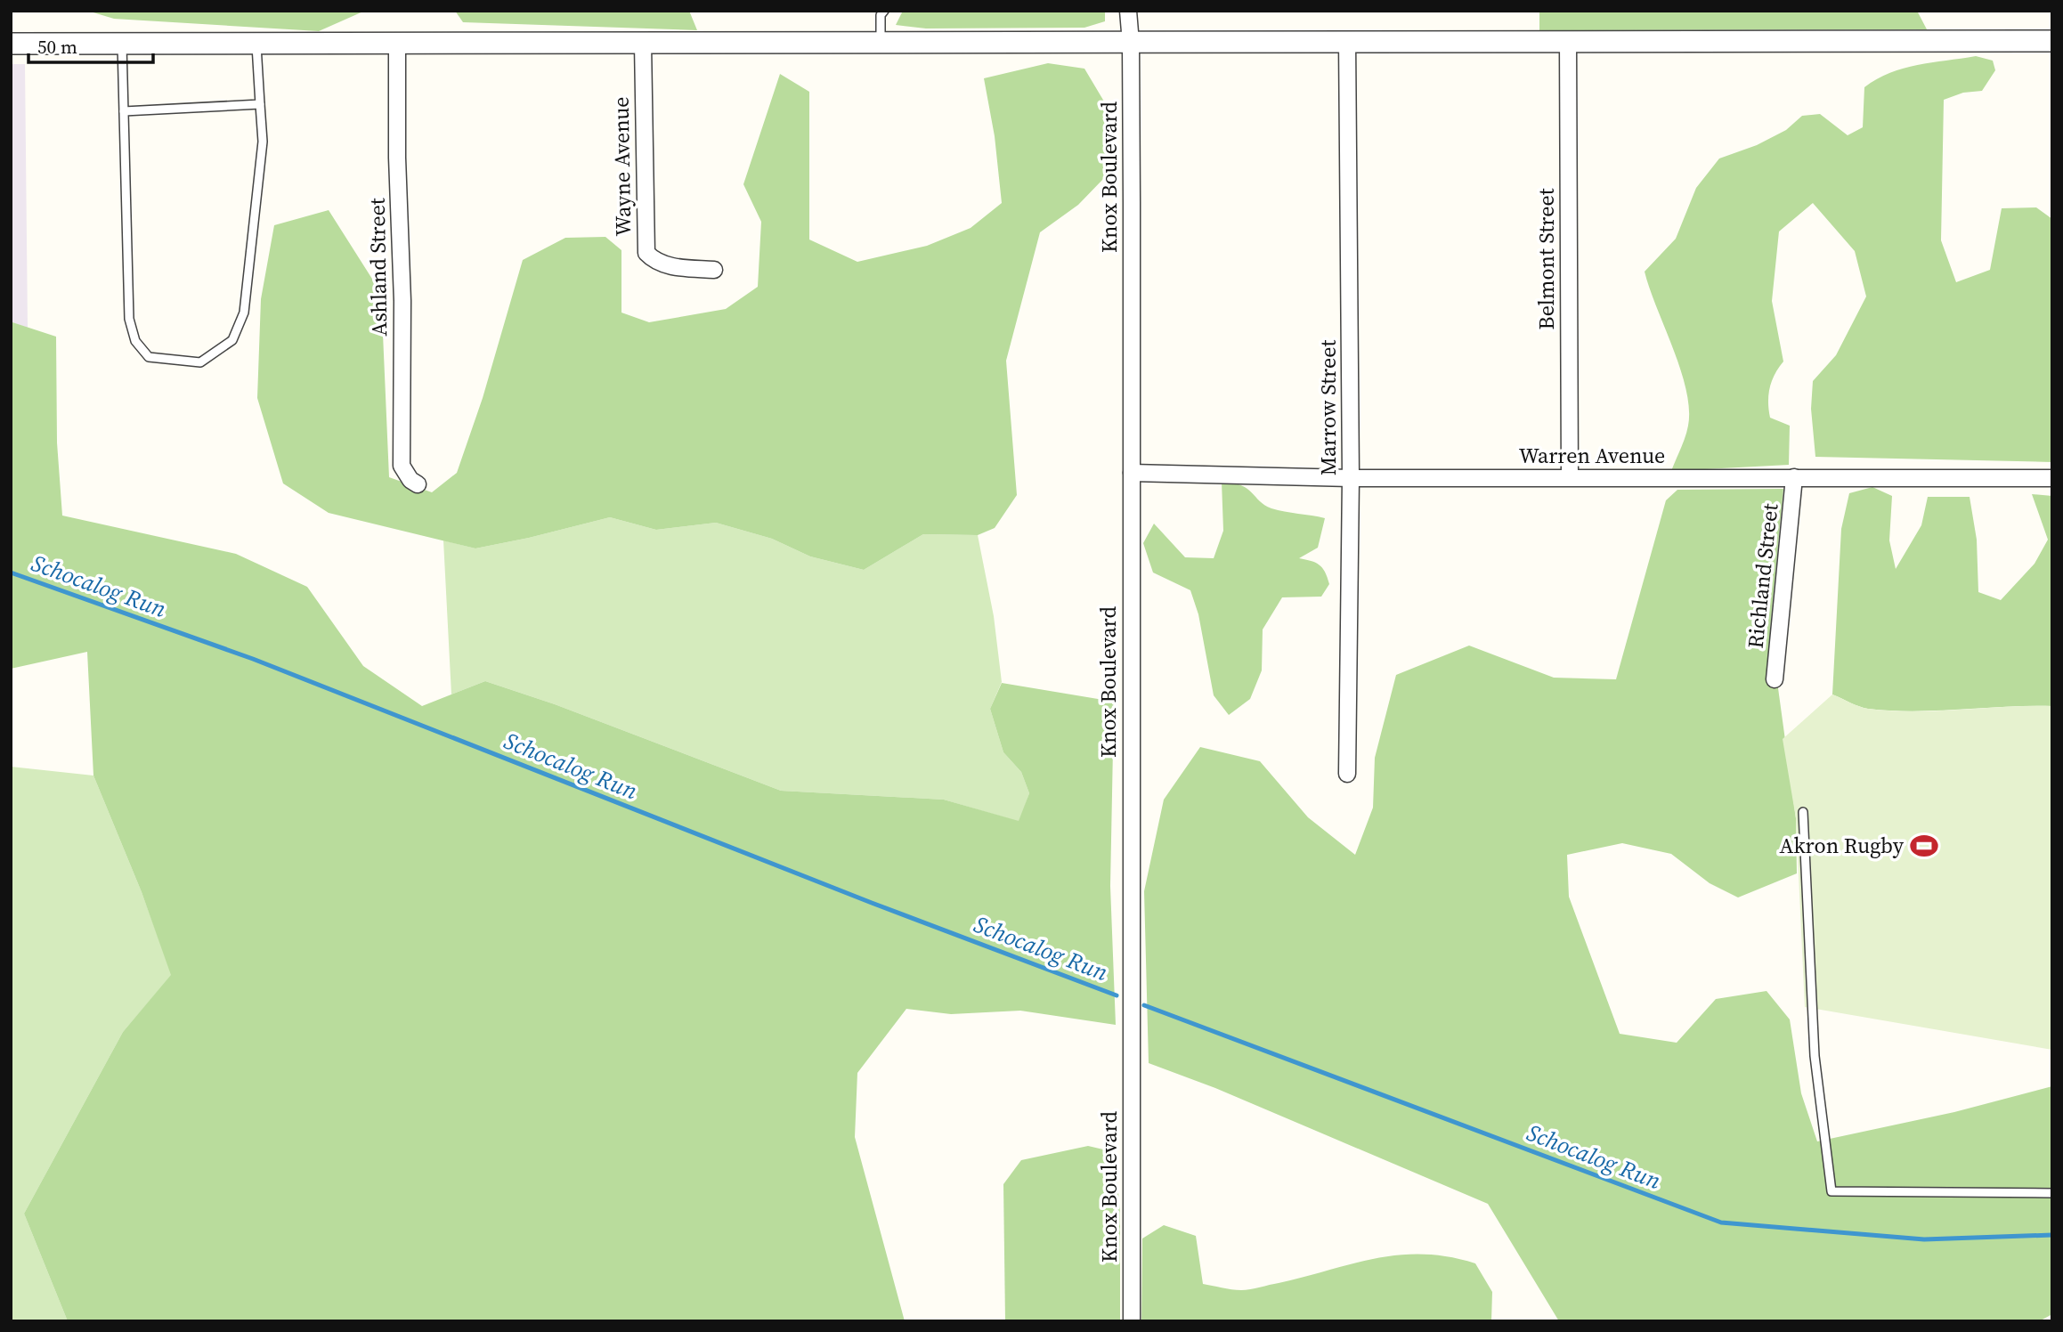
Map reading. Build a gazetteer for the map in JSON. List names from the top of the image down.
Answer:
{
  "streets": {
    "street": [
      "Wayne Avenue",
      "Knox Boulevard",
      "Belmont Street",
      "Ashland Street",
      "Marrow Street",
      "Warren Avenue",
      "Richland Street"
    ]
  },
  "crossings": [
    ["Knox Boulevard", "Warren Avenue"],
    ["Belmont Street", "Warren Avenue"],
    ["Marrow Street", "Warren Avenue"],
    ["Warren Avenue", "Richland Street"]
  ],
  "water": ["Schocalog Run"],
  "places": {
    "sports": ["Akron Rugby"]
  },
  "scale_bar": "50 m"
}
